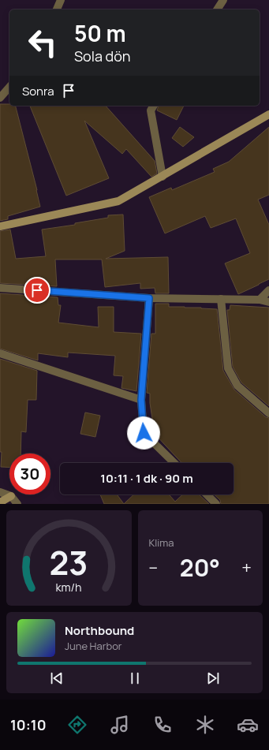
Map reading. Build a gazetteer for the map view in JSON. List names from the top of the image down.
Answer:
{
  "page": {
    "turn": ["50 m", "Sola dön"],
    "then": "Sonra",
    "limit": "30",
    "trip": "10:11 · 1 dk · 90 m",
    "tile": "Klima",
    "heat": ["−", "20°", "+"],
    "song": ["Northbound", "June Harbor"],
    "tabs": "10:10",
    "gauge": ["23", "km/h"]
  }
}
